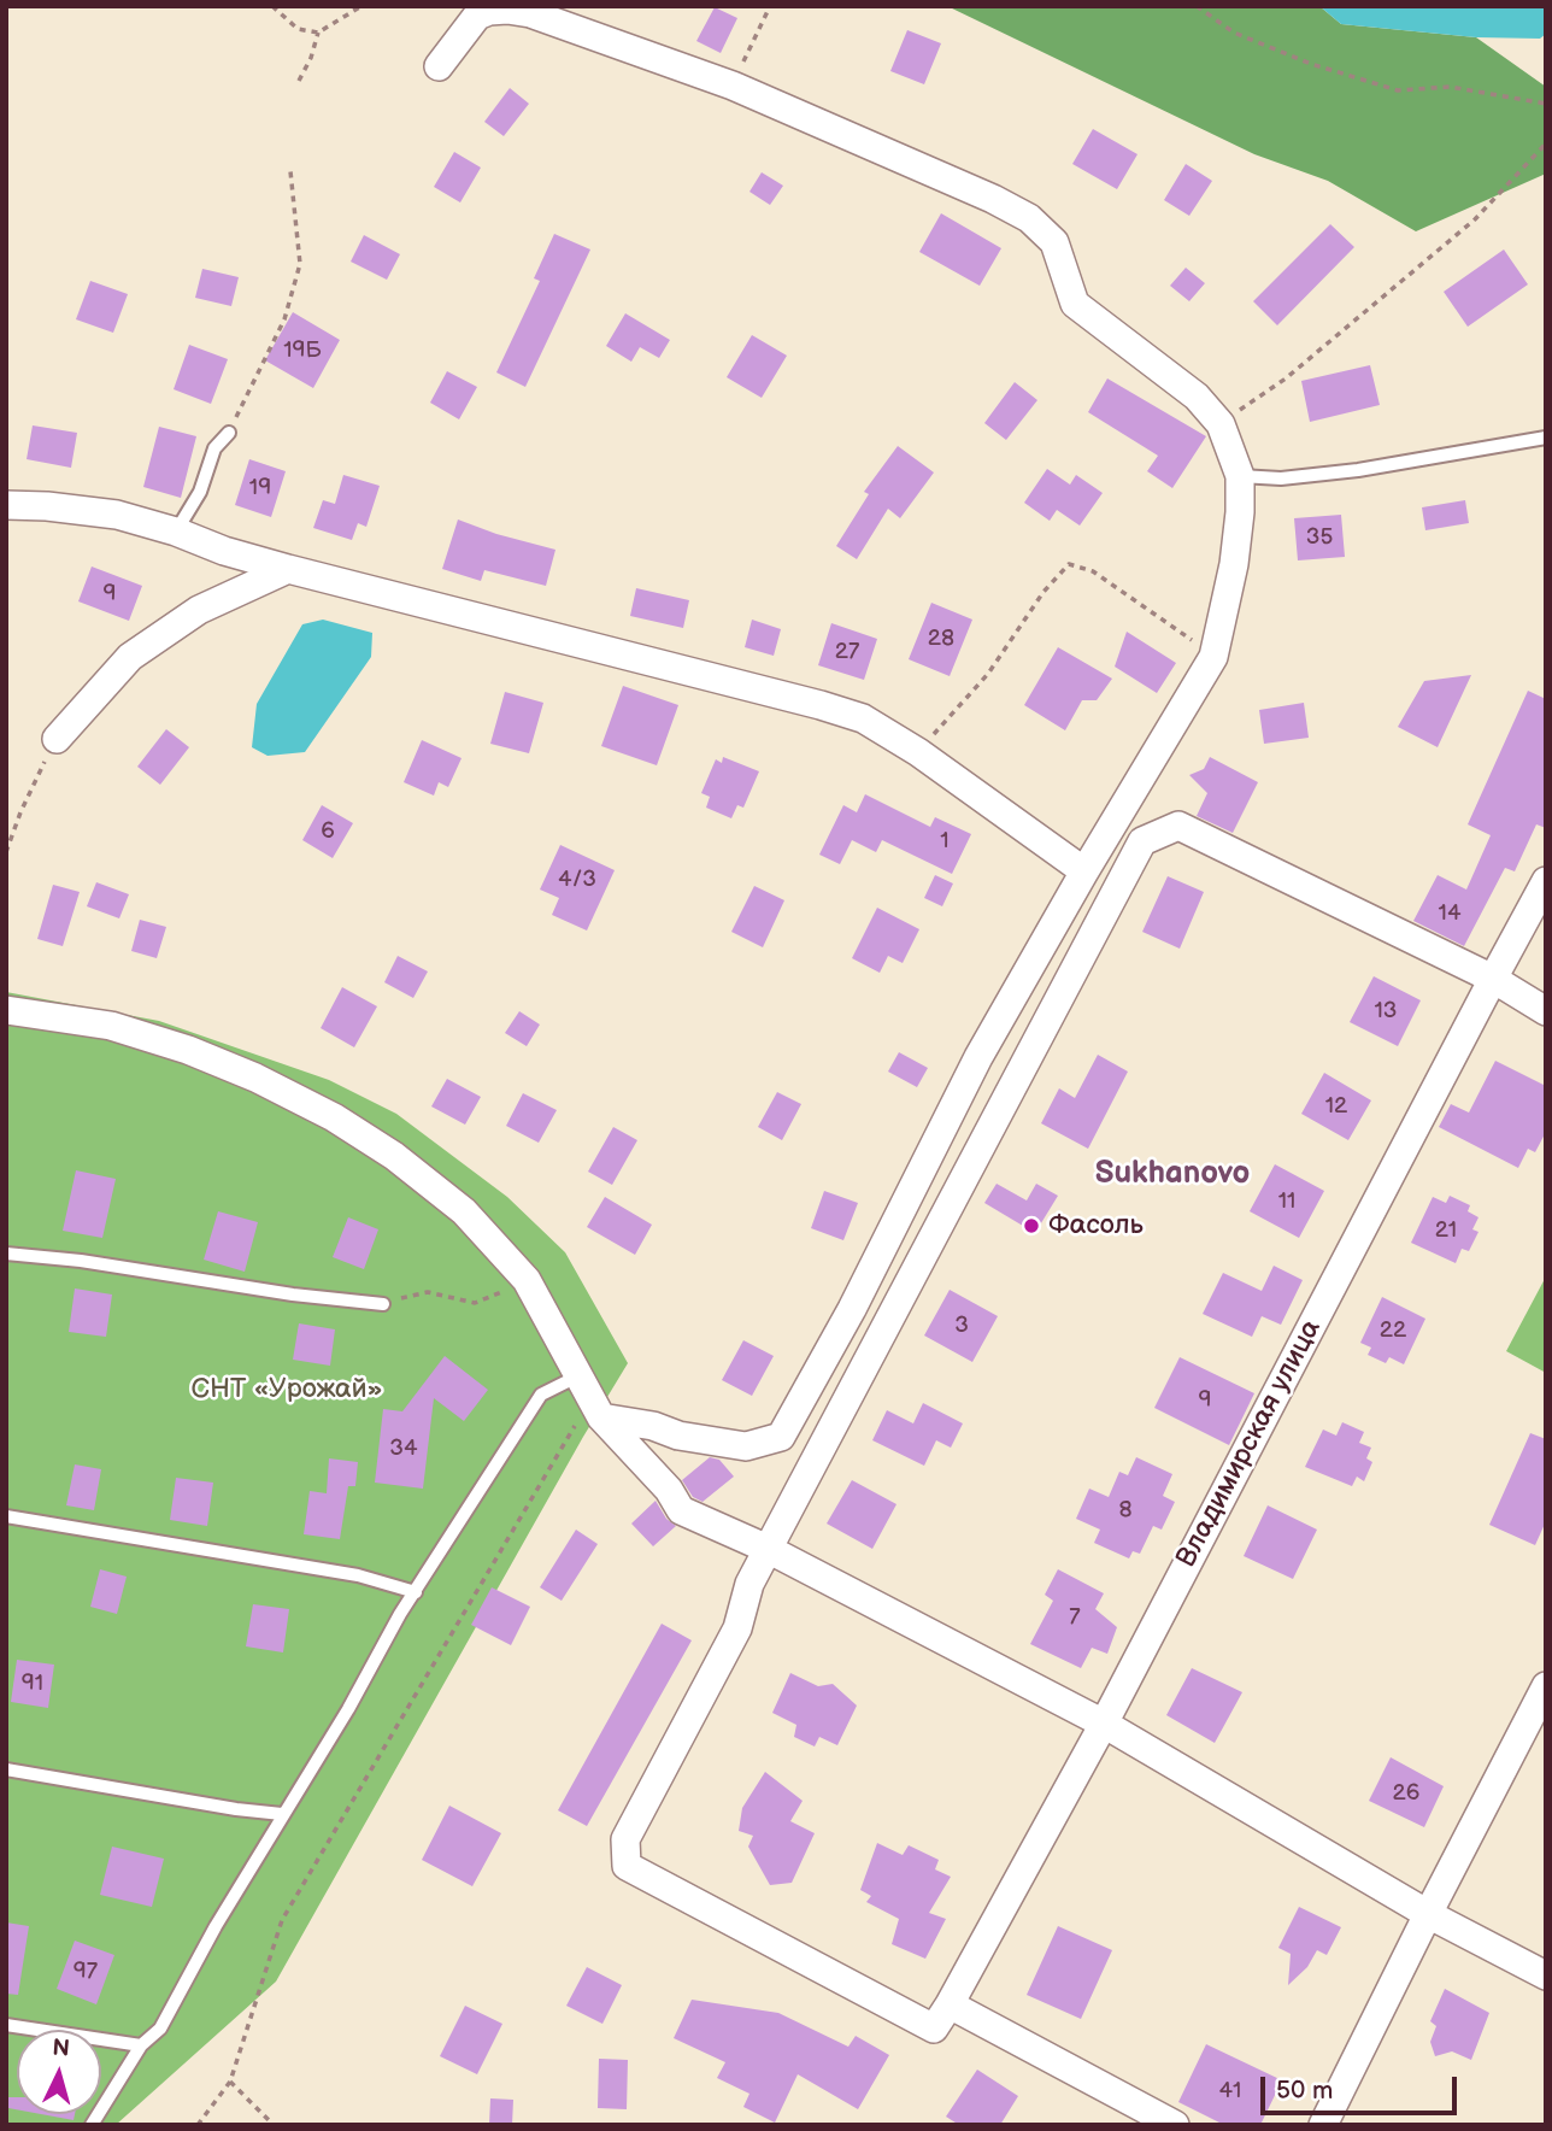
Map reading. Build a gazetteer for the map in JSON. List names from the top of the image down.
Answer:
{
  "streets": {
    "street": ["Владимирская улица"]
  },
  "districts": ["Sukhanovo"],
  "parks": ["СНТ «Урожай»"],
  "places": ["Фасоль"],
  "house_numbers": [
    "19Б",
    "19",
    "35",
    "9",
    "28",
    "27",
    "6",
    "1",
    "4/3",
    "14",
    "13",
    "12",
    "11",
    "21",
    "3",
    "22",
    "9",
    "34",
    "8",
    "7",
    "91",
    "26",
    "97",
    "41"
  ],
  "scale_bar": "50 m",
  "north": "top"
}
